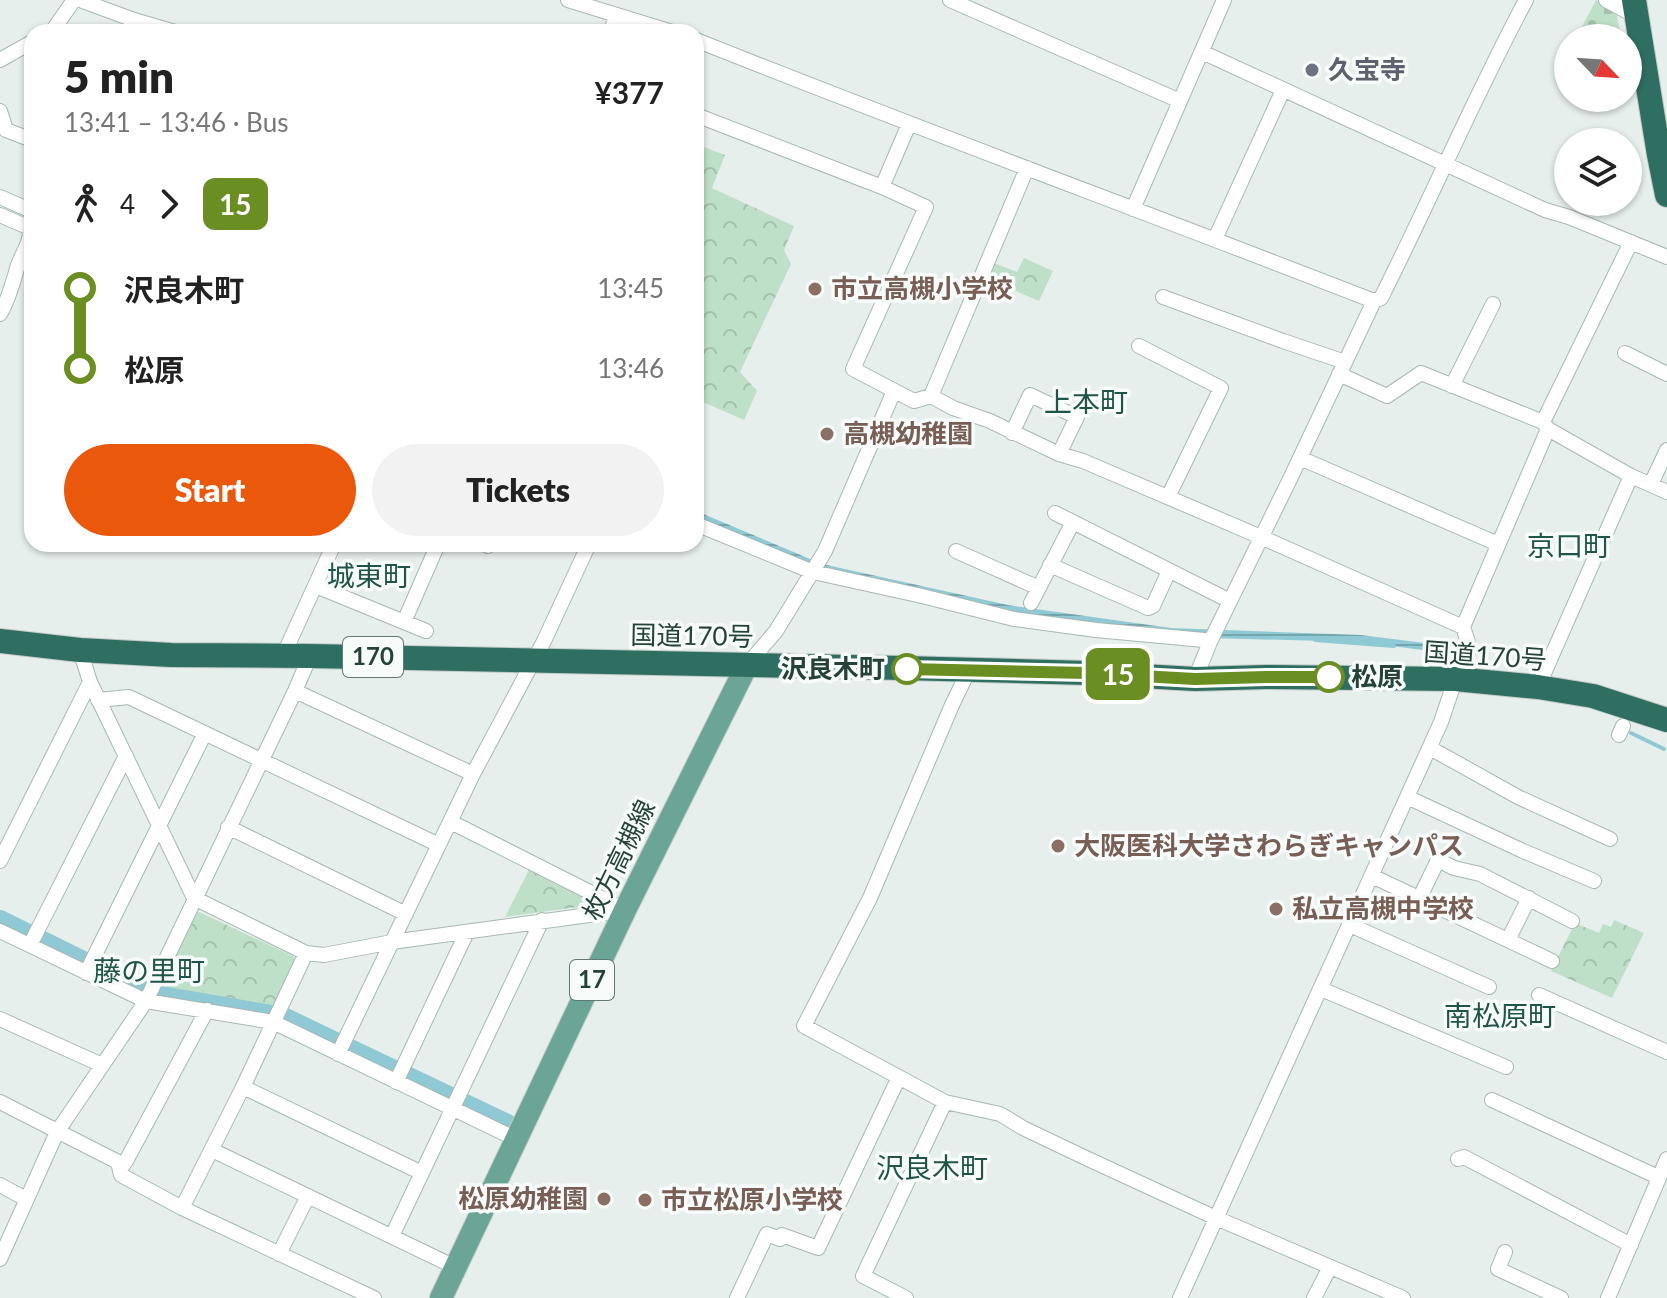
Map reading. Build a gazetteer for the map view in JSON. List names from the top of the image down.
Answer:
{
  "streets": {
    "highway": ["国道170号", "170"],
    "main road": ["枚方高槻線", "17"]
  },
  "crossings": [
    ["国道170号", "枚方高槻線"]
  ],
  "districts": [
    "上本町",
    "京口町",
    "城東町",
    "藤の里町",
    "南松原町",
    "沢良木町"
  ],
  "places": [
    "久宝寺",
    "市立高槻小学校",
    "高槻幼稚園",
    "沢良木町",
    "松原",
    "大阪医科大学さわらぎキャンパス",
    "私立高槻中学校",
    "松原幼稚園",
    "市立松原小学校"
  ],
  "lines": ["bus line 15"],
  "north": "bottom right",
  "page": {
    "on_map": "15",
    "heading": ["5 min", "13:41 – 13:46 · Bus", "¥377"],
    "legs": ["4", "15"],
    "list": [
      {
        "name": "沢良木町",
        "value": "13:45"
      },
      {
        "name": "松原",
        "value": "13:46"
      }
    ],
    "buttons": ["Start", "Tickets"]
  }
}
